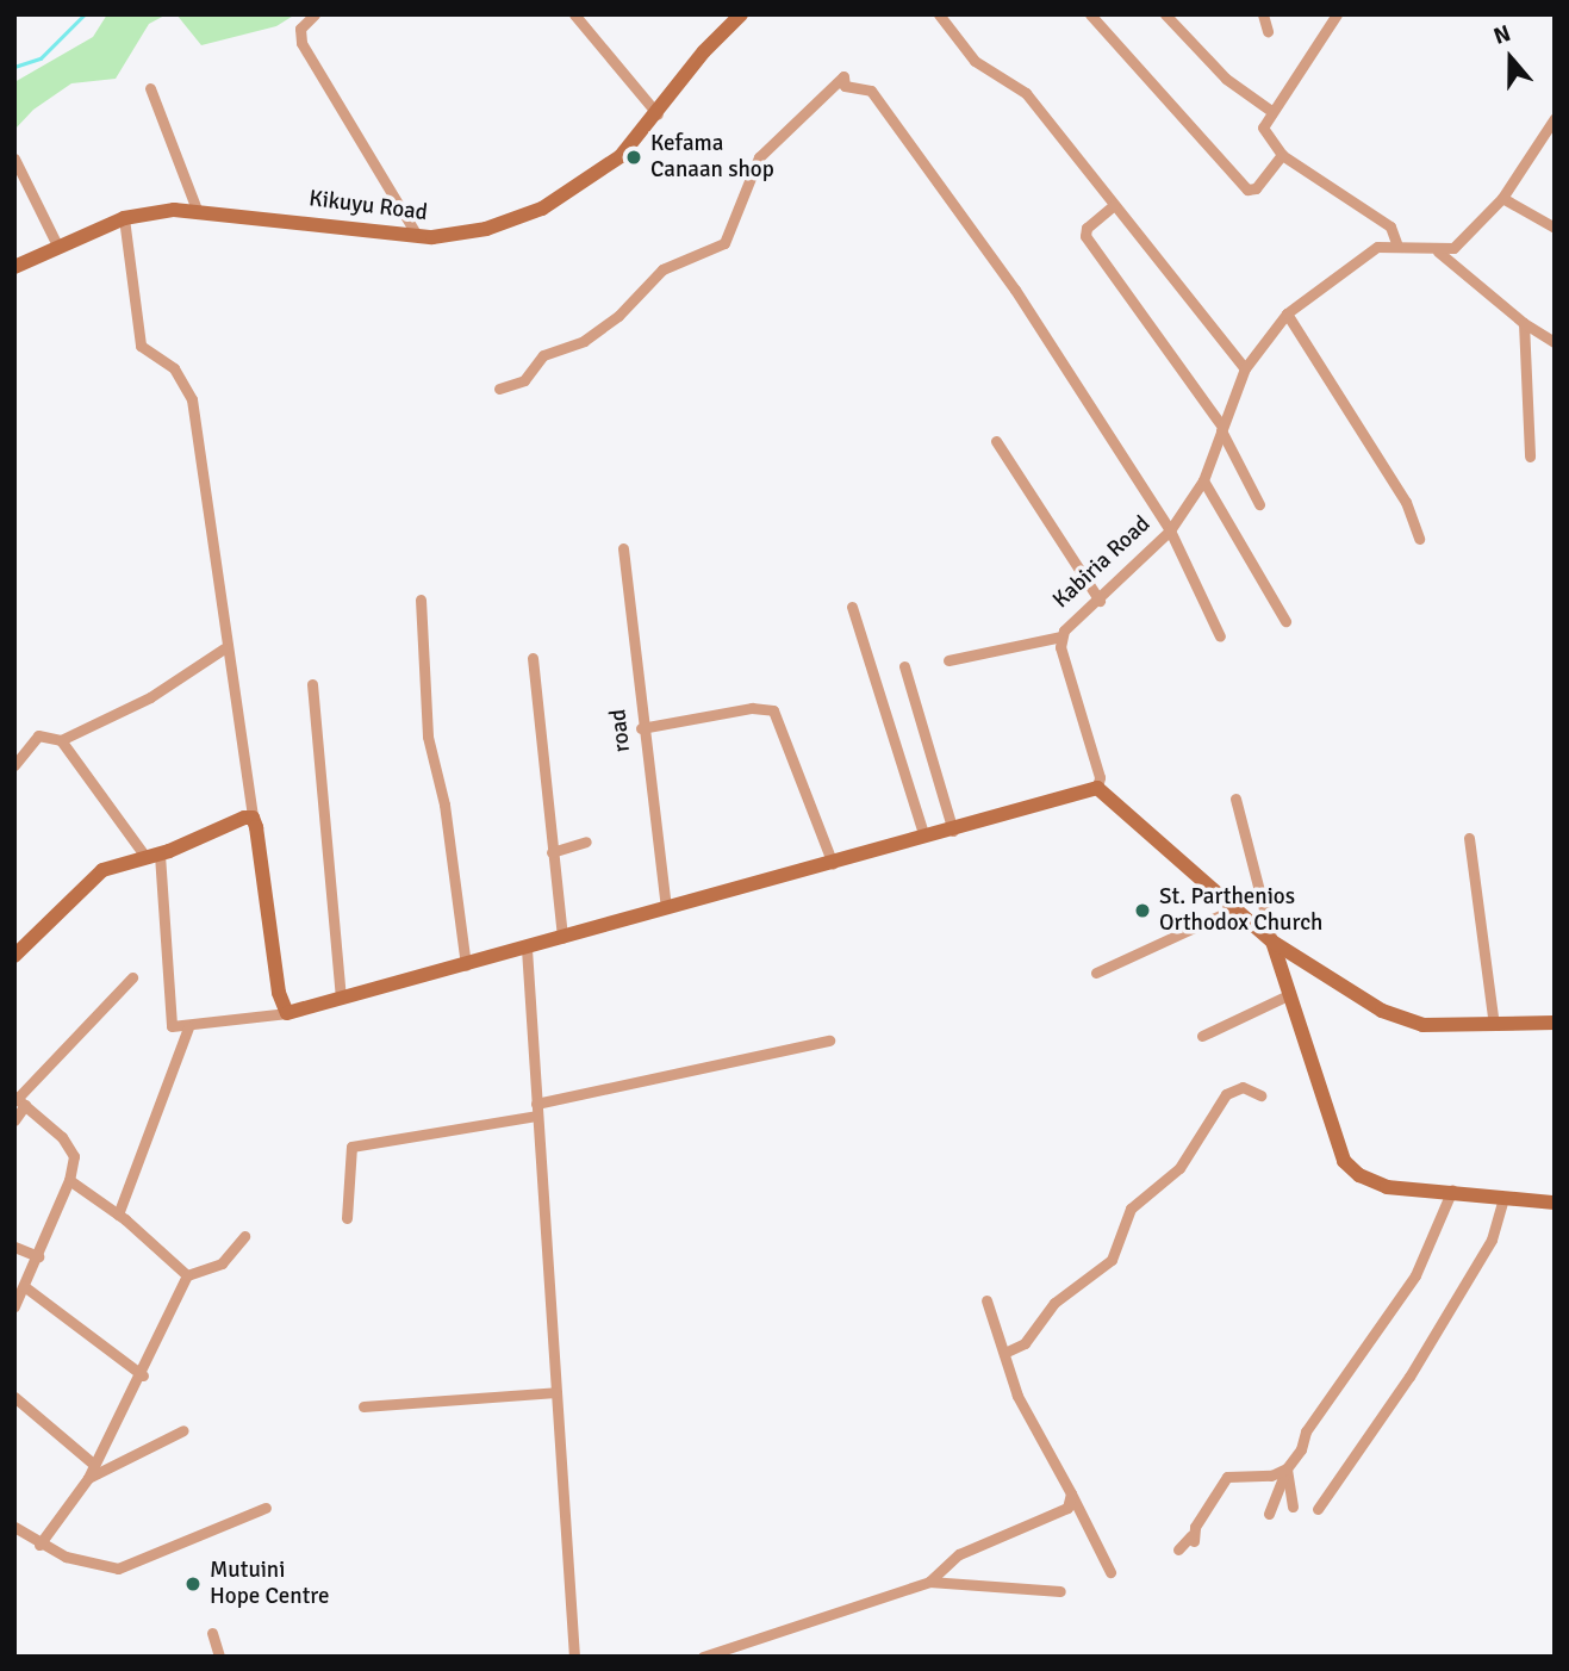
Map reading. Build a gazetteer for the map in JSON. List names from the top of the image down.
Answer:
{
  "streets": {
    "main road": ["Kikuyu Road"],
    "street": ["Kabiria Road", "road"]
  },
  "places": ["Kefama Canaan shop", "St. Parthenios Orthodox Church", "Mutuini Hope Centre"],
  "north": "top"
}
